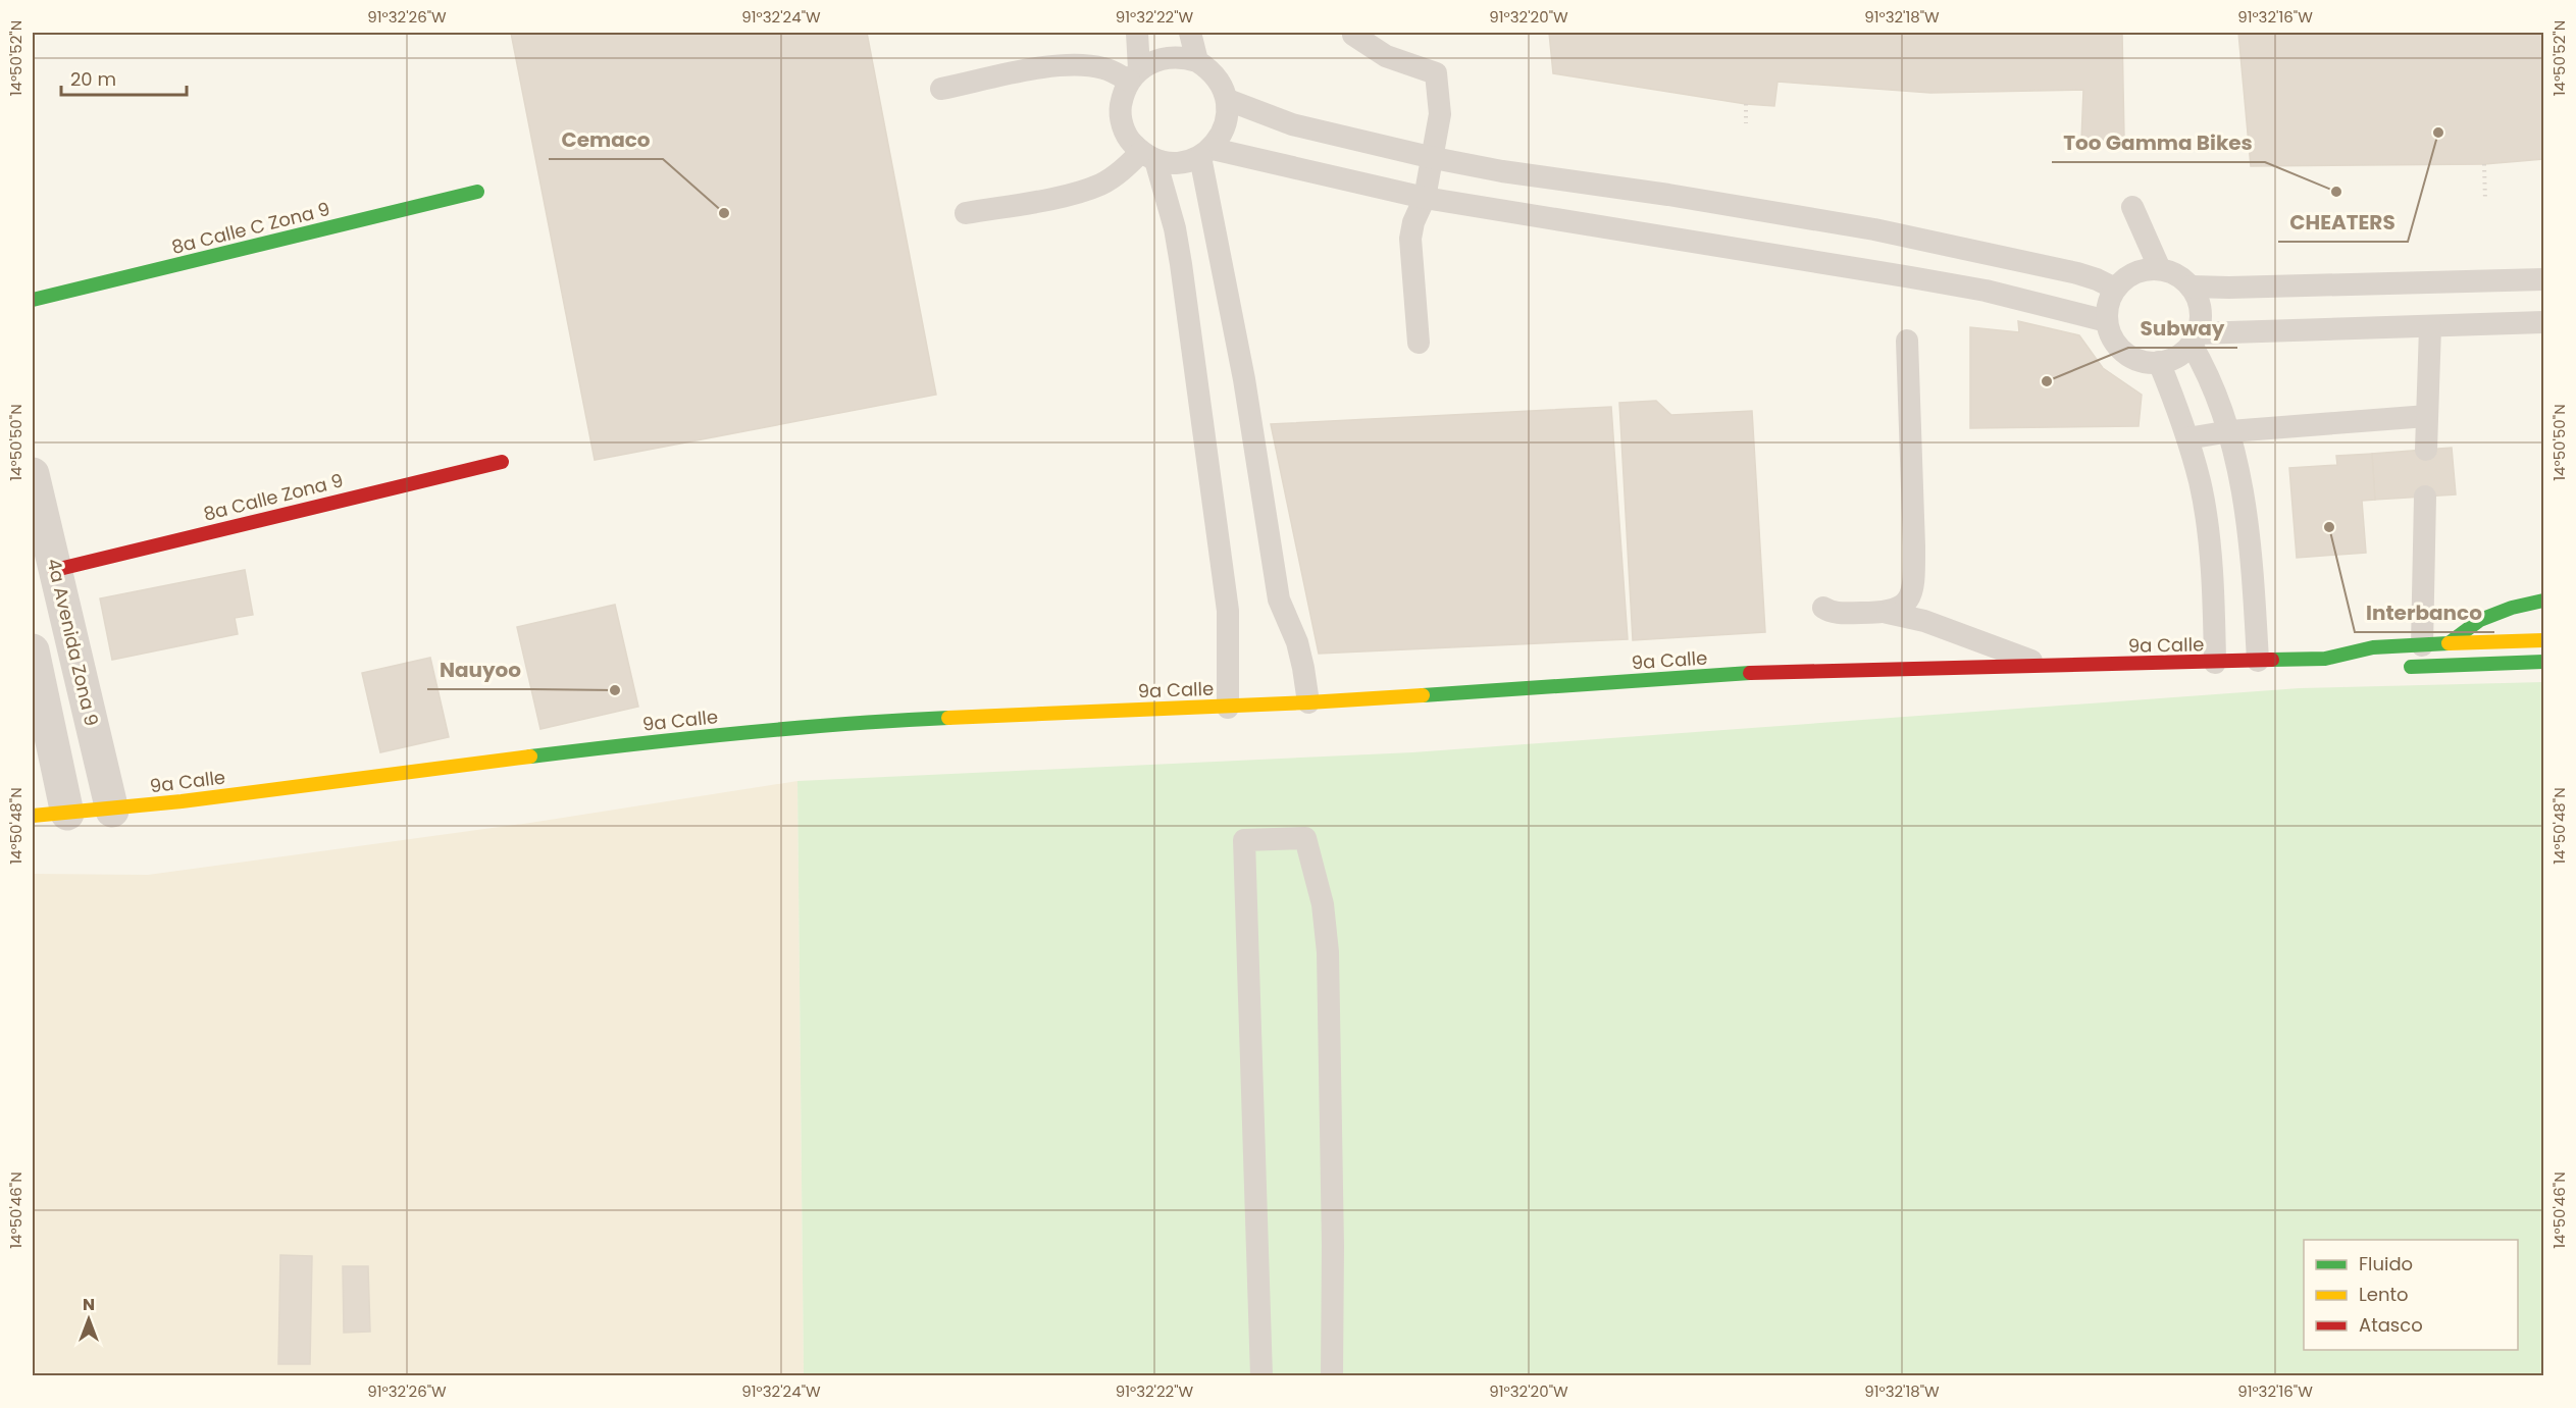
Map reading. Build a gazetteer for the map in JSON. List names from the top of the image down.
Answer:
{
  "streets": {
    "street": [
      "8a Calle C Zona 9",
      "8a Calle Zona 9",
      "4a Avenida Zona 9",
      "9a Calle"
    ]
  },
  "crossings": [
    ["8a Calle Zona 9", "4a Avenida Zona 9"],
    ["4a Avenida Zona 9", "9a Calle"]
  ],
  "places": [
    "CHEATERS",
    "Too Gamma Bikes",
    "Cemaco",
    "Subway",
    "Interbanco",
    "Nauyoo"
  ],
  "legend": ["Fluido", "Lento", "Atasco"],
  "scale_bar": "20 m",
  "north": "top",
  "coordinates": [
    "91°32'26\"W",
    "91°32'24\"W",
    "91°32'22\"W",
    "91°32'20\"W",
    "91°32'18\"W",
    "91°32'16\"W",
    "14°50'52\"N",
    "14°50'50\"N",
    "14°50'48\"N",
    "14°50'46\"N"
  ]
}
